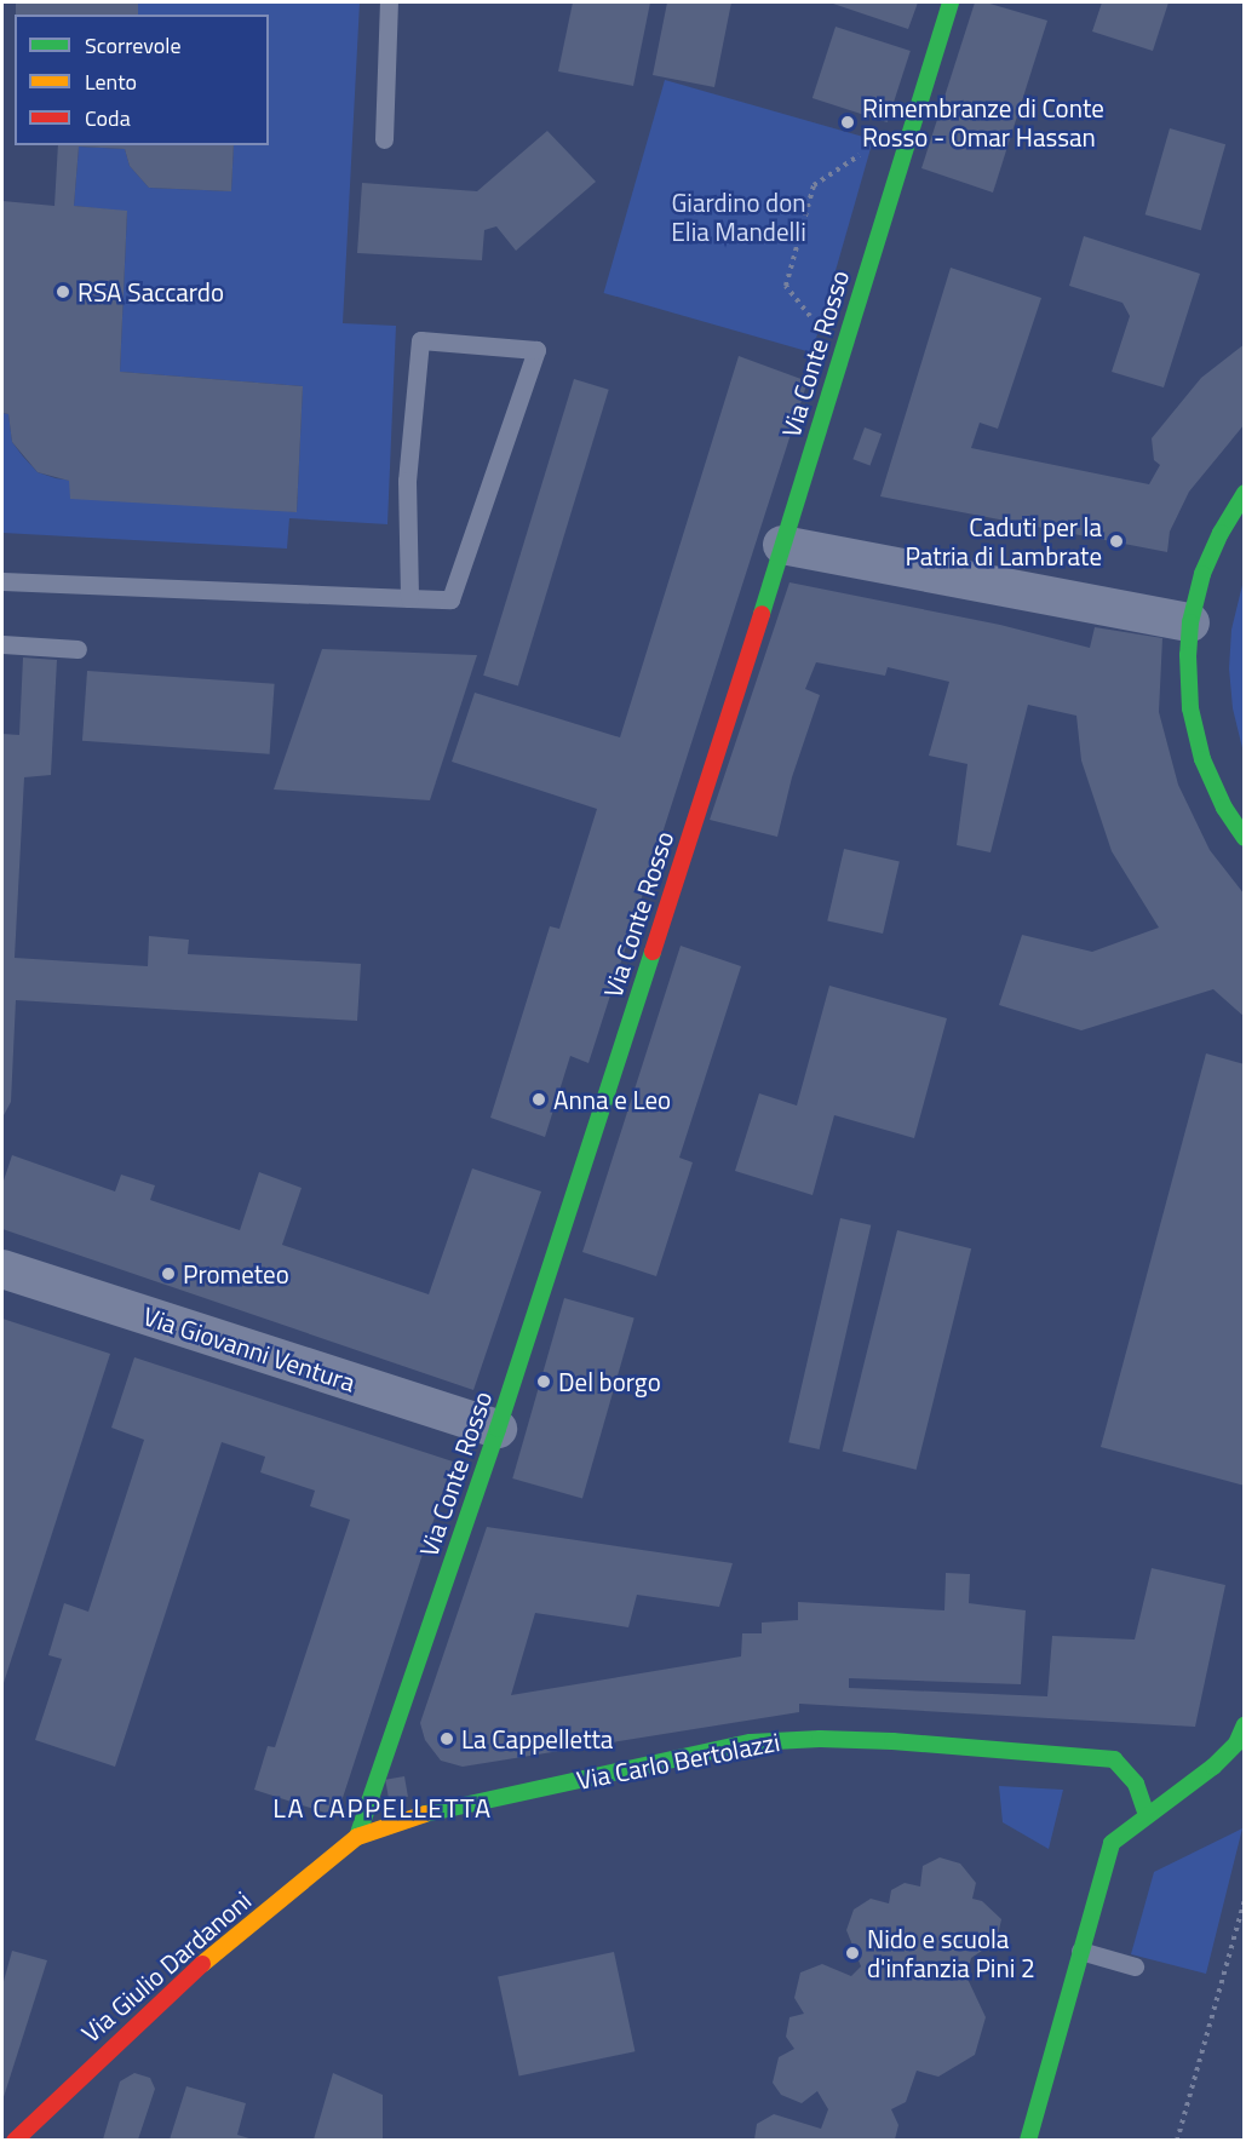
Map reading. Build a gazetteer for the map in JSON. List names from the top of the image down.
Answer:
{
  "streets": {
    "street": [
      "Via Conte Rosso",
      "Via Giovanni Ventura",
      "Via Carlo Bertolazzi",
      "Via Giulio Dardanoni"
    ]
  },
  "crossings": [
    ["Via Conte Rosso", "Via Giovanni Ventura"],
    ["Via Conte Rosso", "Via Carlo Bertolazzi"],
    ["Via Conte Rosso", "Via Giulio Dardanoni"],
    ["Via Carlo Bertolazzi", "Via Giulio Dardanoni"]
  ],
  "districts": ["LA CAPPELLETTA"],
  "parks": ["Giardino don Elia Mandelli"],
  "places": [
    "Rimembranze di Conte Rosso - Omar Hassan",
    "RSA Saccardo",
    "Caduti per la Patria di Lambrate",
    "Anna e Leo",
    "Prometeo",
    "Del borgo",
    "La Cappelletta",
    "Nido e scuola d'infanzia Pini 2"
  ],
  "legend": ["Scorrevole", "Lento", "Coda"]
}
